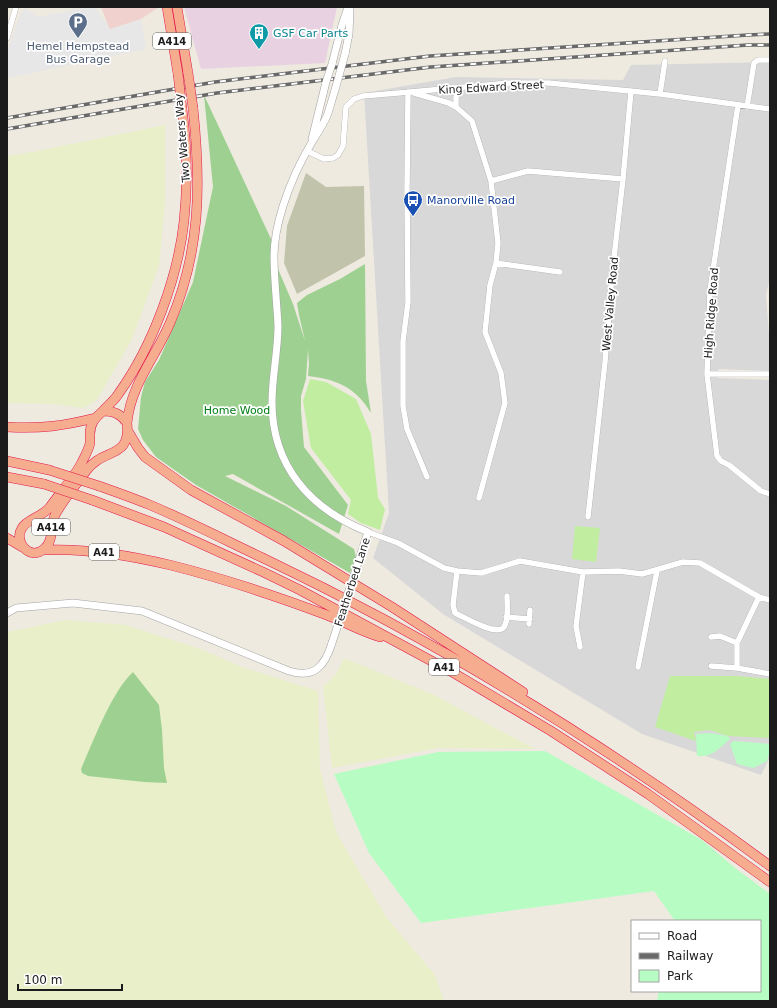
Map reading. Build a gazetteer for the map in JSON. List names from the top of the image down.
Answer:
{
  "streets": {
    "highway": ["A414", "Two Waters Way", "A41"],
    "street": [
      "King Edward Street",
      "West Valley Road",
      "High Ridge Road",
      "Featherbed Lane"
    ]
  },
  "crossings": [
    ["A414", "Two Waters Way"],
    ["A414", "A41"],
    ["King Edward Street", "West Valley Road"],
    ["King Edward Street", "High Ridge Road"],
    ["King Edward Street", "Featherbed Lane"]
  ],
  "parks": ["Home Wood"],
  "places": {
    "parking": ["Hemel Hempstead Bus Garage"],
    "building": ["GSF Car Parts"],
    "bus stop": ["Manorville Road"]
  },
  "legend": ["Road", "Railway", "Park"],
  "scale_bar": "100 m"
}
